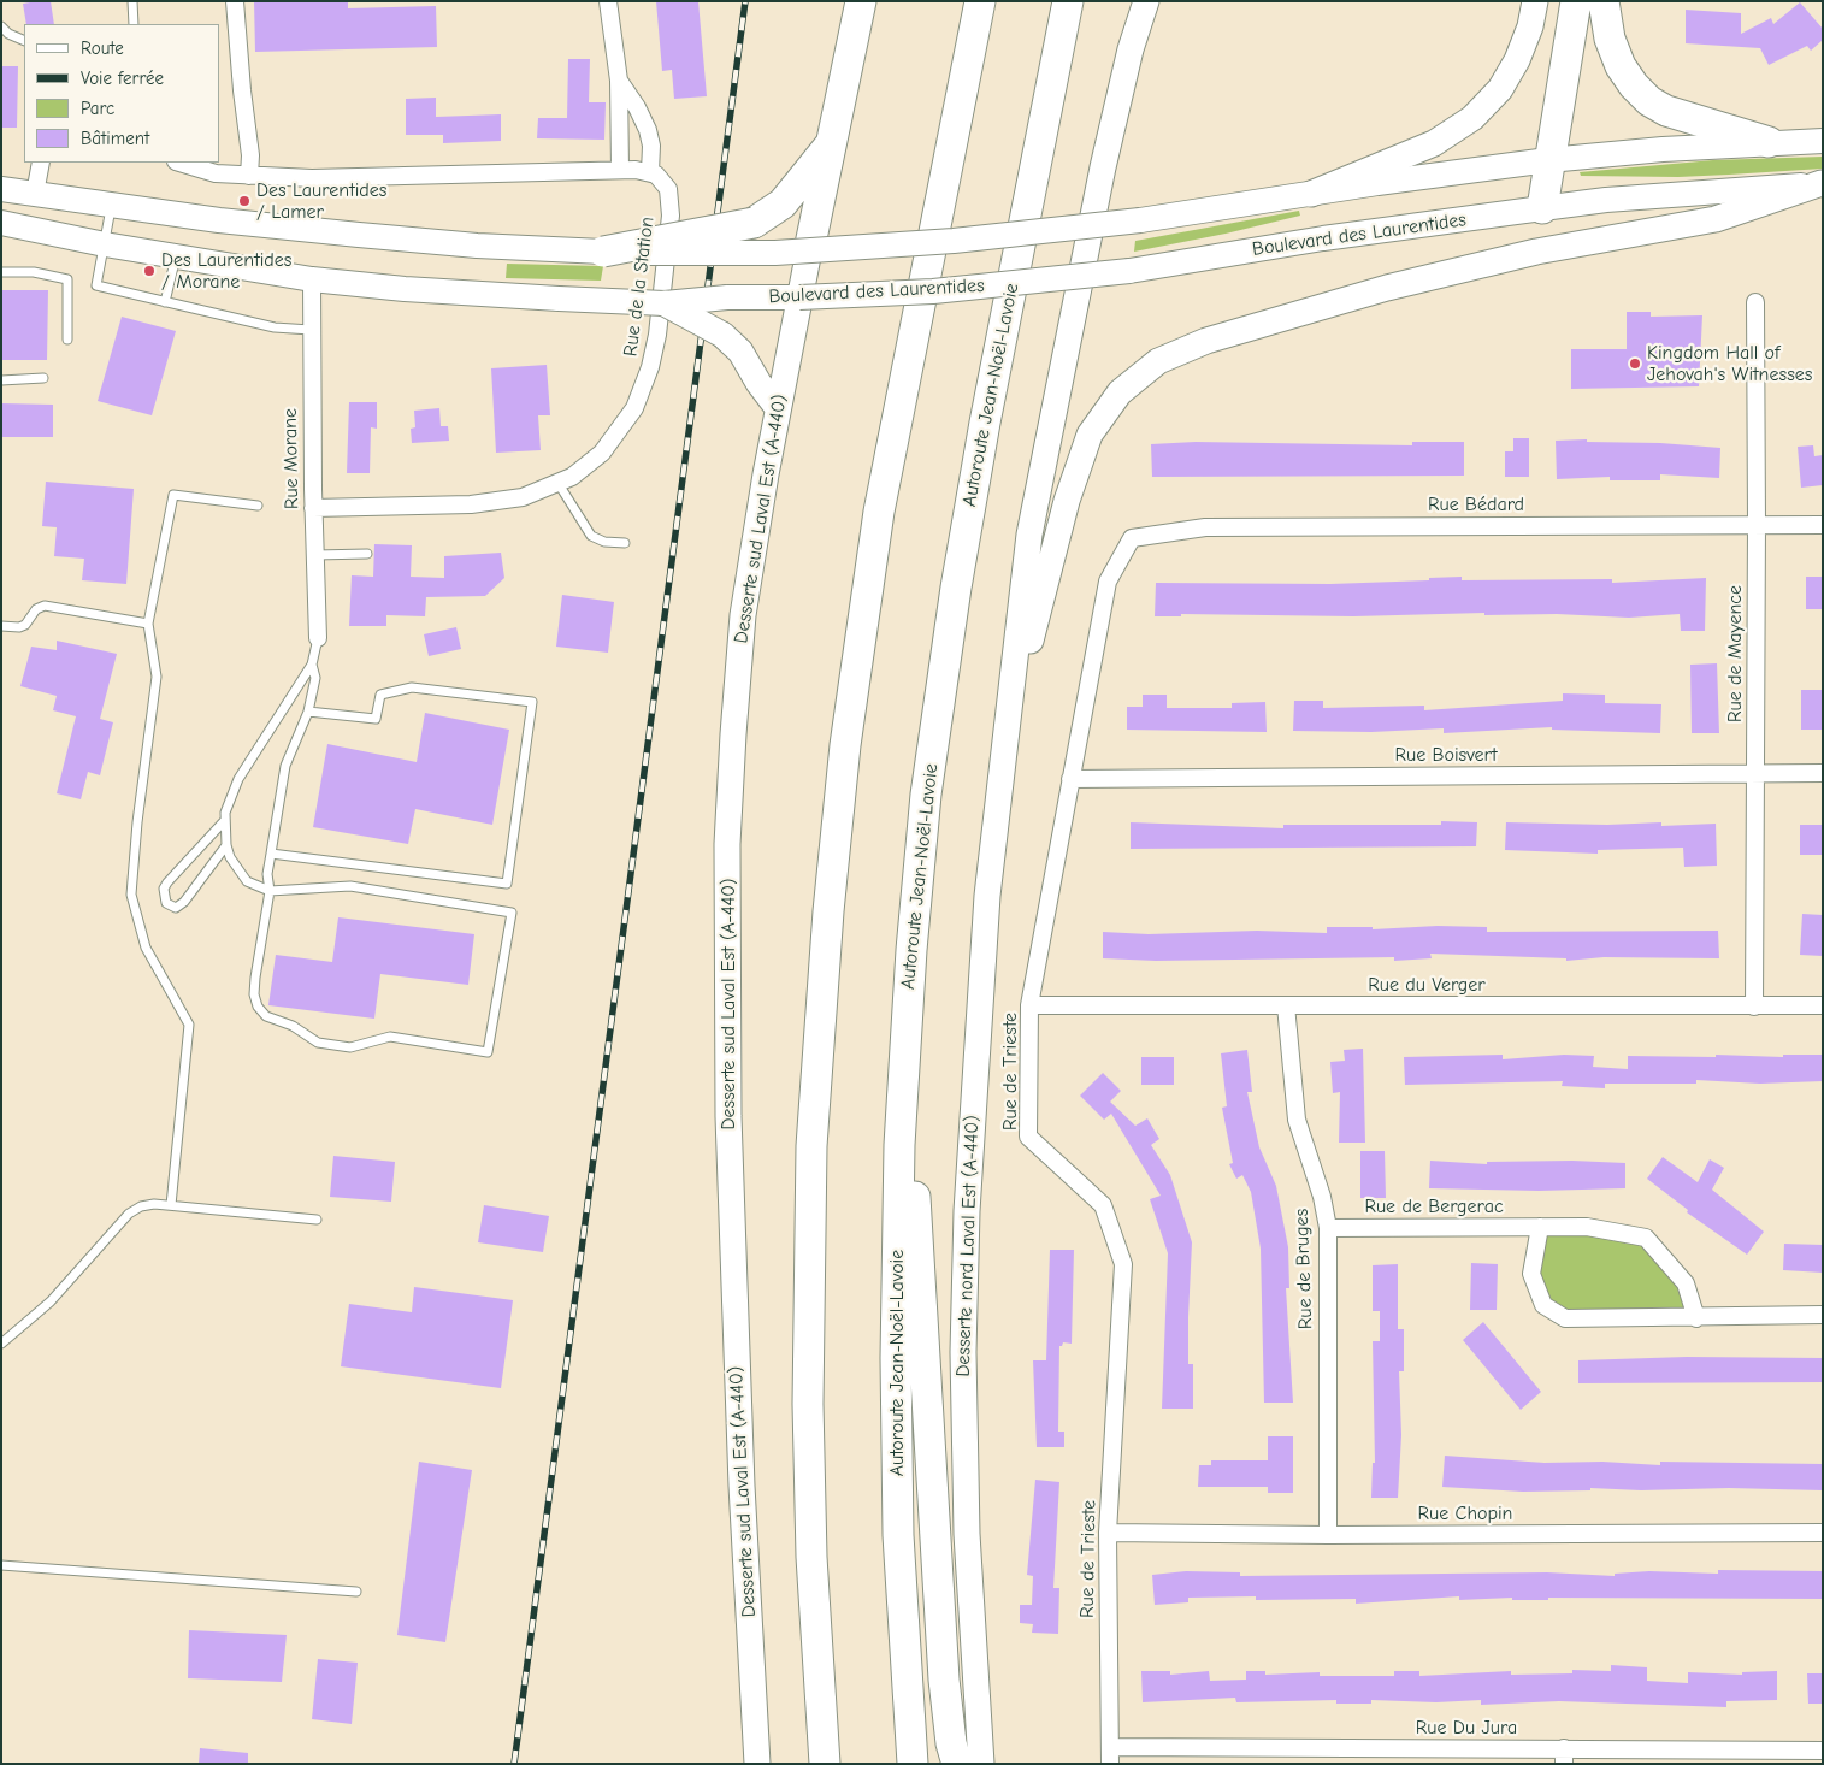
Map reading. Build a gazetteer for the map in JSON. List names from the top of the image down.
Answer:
{
  "streets": {
    "highway": ["Autoroute Jean-Noël-Lavoie"],
    "main road": ["Boulevard des Laurentides", "Desserte sud Laval Est (A-440)", "Desserte nord Laval Est (A-440)"],
    "street": [
      "Rue de la Station",
      "Rue Morane",
      "Rue Bédard",
      "Rue de Mayence",
      "Rue Boisvert",
      "Rue du Verger",
      "Rue de Trieste",
      "Rue de Bergerac",
      "Rue de Bruges",
      "Rue Chopin",
      "Rue Du Jura"
    ]
  },
  "crossings": [
    ["Boulevard des Laurentides", "Rue Morane"],
    ["Boulevard des Laurentides", "Desserte sud Laval Est (A-440)"],
    ["Rue de la Station", "Rue Morane"],
    ["Rue Bédard", "Rue de Mayence"],
    ["Rue Bédard", "Rue de Trieste"],
    ["Rue de Mayence", "Rue Boisvert"],
    ["Rue de Mayence", "Rue du Verger"],
    ["Rue Boisvert", "Rue de Trieste"],
    ["Rue du Verger", "Rue de Trieste"],
    ["Rue du Verger", "Rue de Bruges"],
    ["Rue de Trieste", "Rue Chopin"],
    ["Rue de Trieste", "Rue Du Jura"],
    ["Rue de Bergerac", "Rue de Bruges"],
    ["Rue de Bruges", "Rue Chopin"]
  ],
  "places": ["Des Laurentides / Lamer", "Des Laurentides / Morane", "Kingdom Hall of Jehovah's Witnesses"],
  "legend": [
    "Route",
    "Voie ferrée",
    "Parc",
    "Bâtiment"
  ]
}
